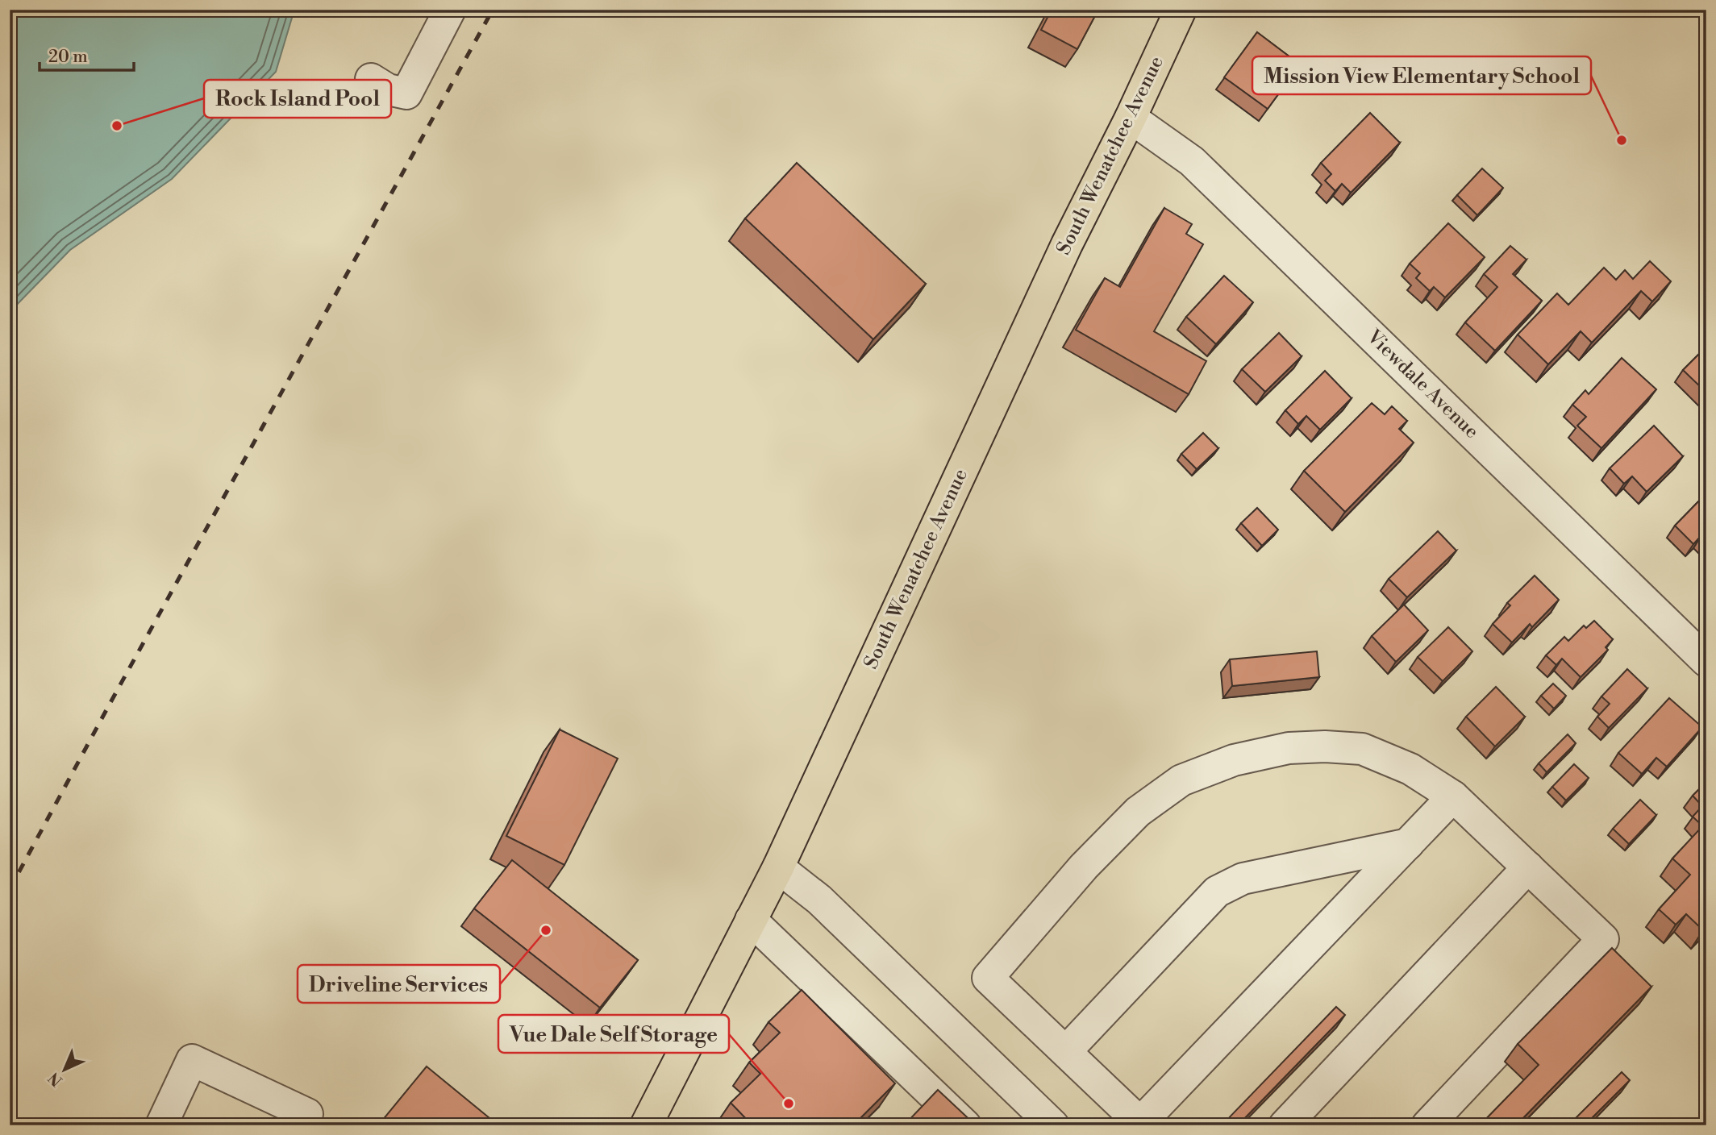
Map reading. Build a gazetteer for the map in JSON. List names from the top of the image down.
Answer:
{
  "streets": {
    "main road": ["South Wenatchee Avenue"],
    "street": ["Viewdale Avenue"]
  },
  "crossings": [
    ["South Wenatchee Avenue", "Viewdale Avenue"]
  ],
  "places": [
    "Rock Island Pool",
    "Mission View Elementary School",
    "Driveline Services",
    "Vue Dale Self Storage"
  ],
  "scale_bar": "20 m",
  "north": "bottom left"
}
